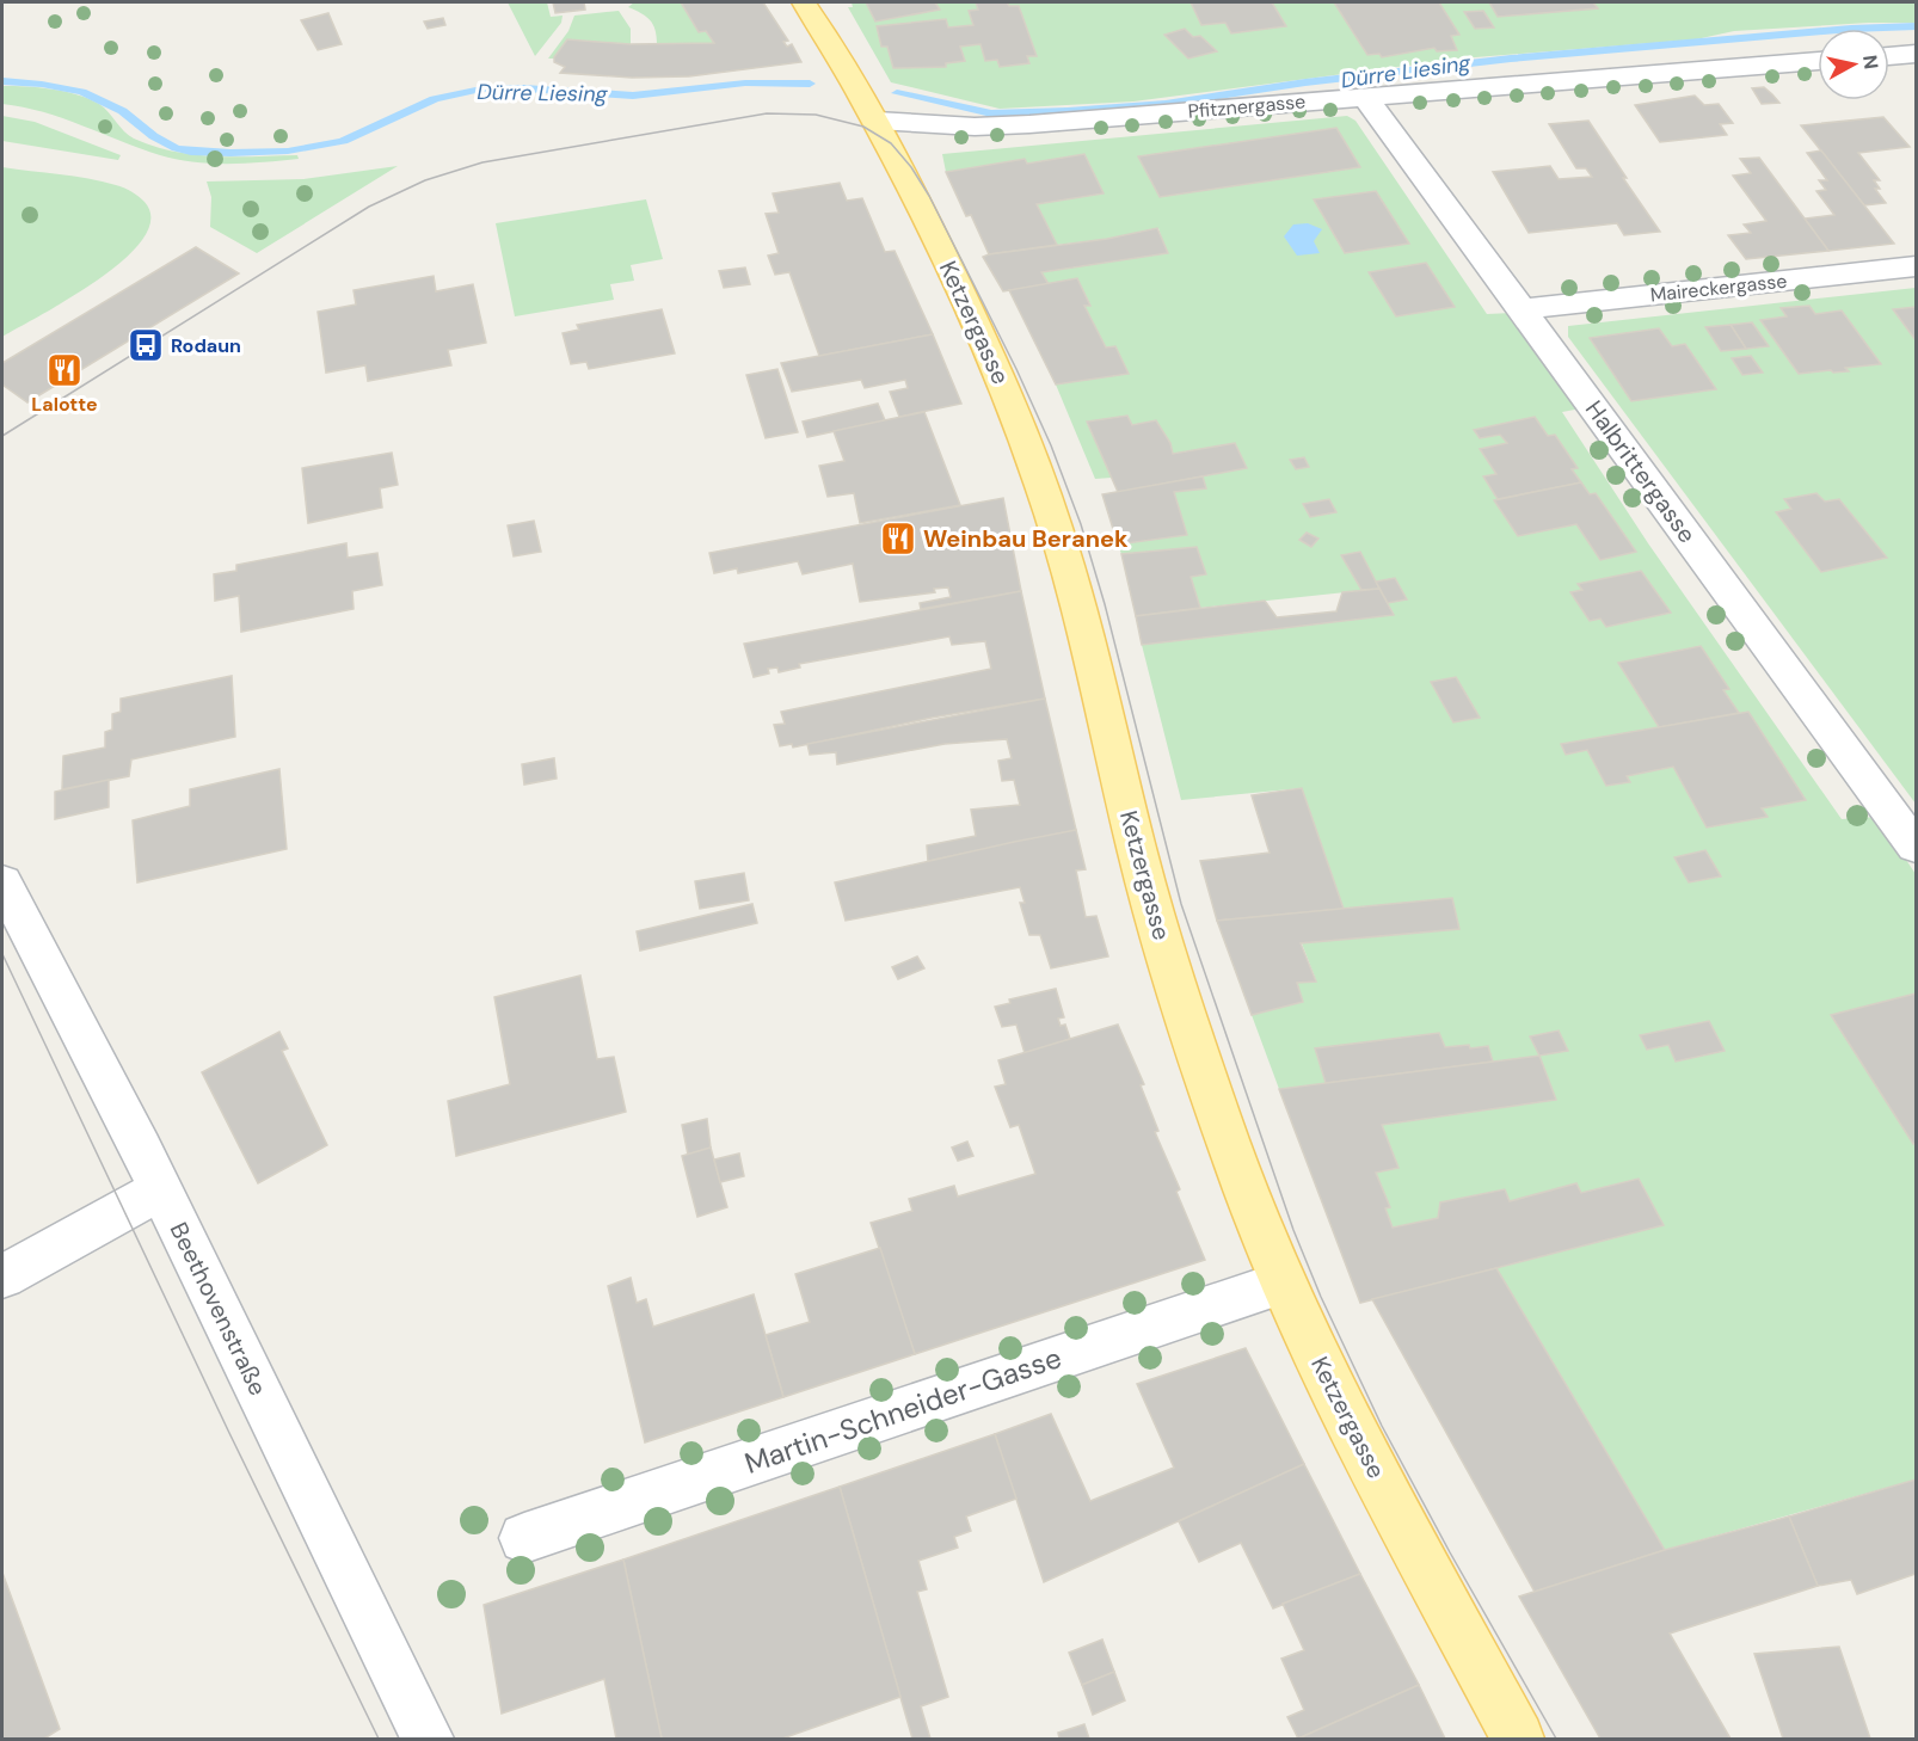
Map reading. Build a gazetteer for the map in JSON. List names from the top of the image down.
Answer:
{
  "streets": {
    "main road": ["Ketzergasse"],
    "street": [
      "Pfitznergasse",
      "Maireckergasse",
      "Halbrittergasse",
      "Beethovenstraße",
      "Martin-Schneider-Gasse"
    ]
  },
  "crossings": [
    ["Pfitznergasse", "Ketzergasse"],
    ["Pfitznergasse", "Halbrittergasse"],
    ["Maireckergasse", "Halbrittergasse"],
    ["Ketzergasse", "Martin-Schneider-Gasse"]
  ],
  "water": ["Dürre Liesing"],
  "places": {
    "bus stop": ["Rodaun"],
    "restaurant": ["Lalotte", "Weinbau Beranek"]
  },
  "north": "right"
}
